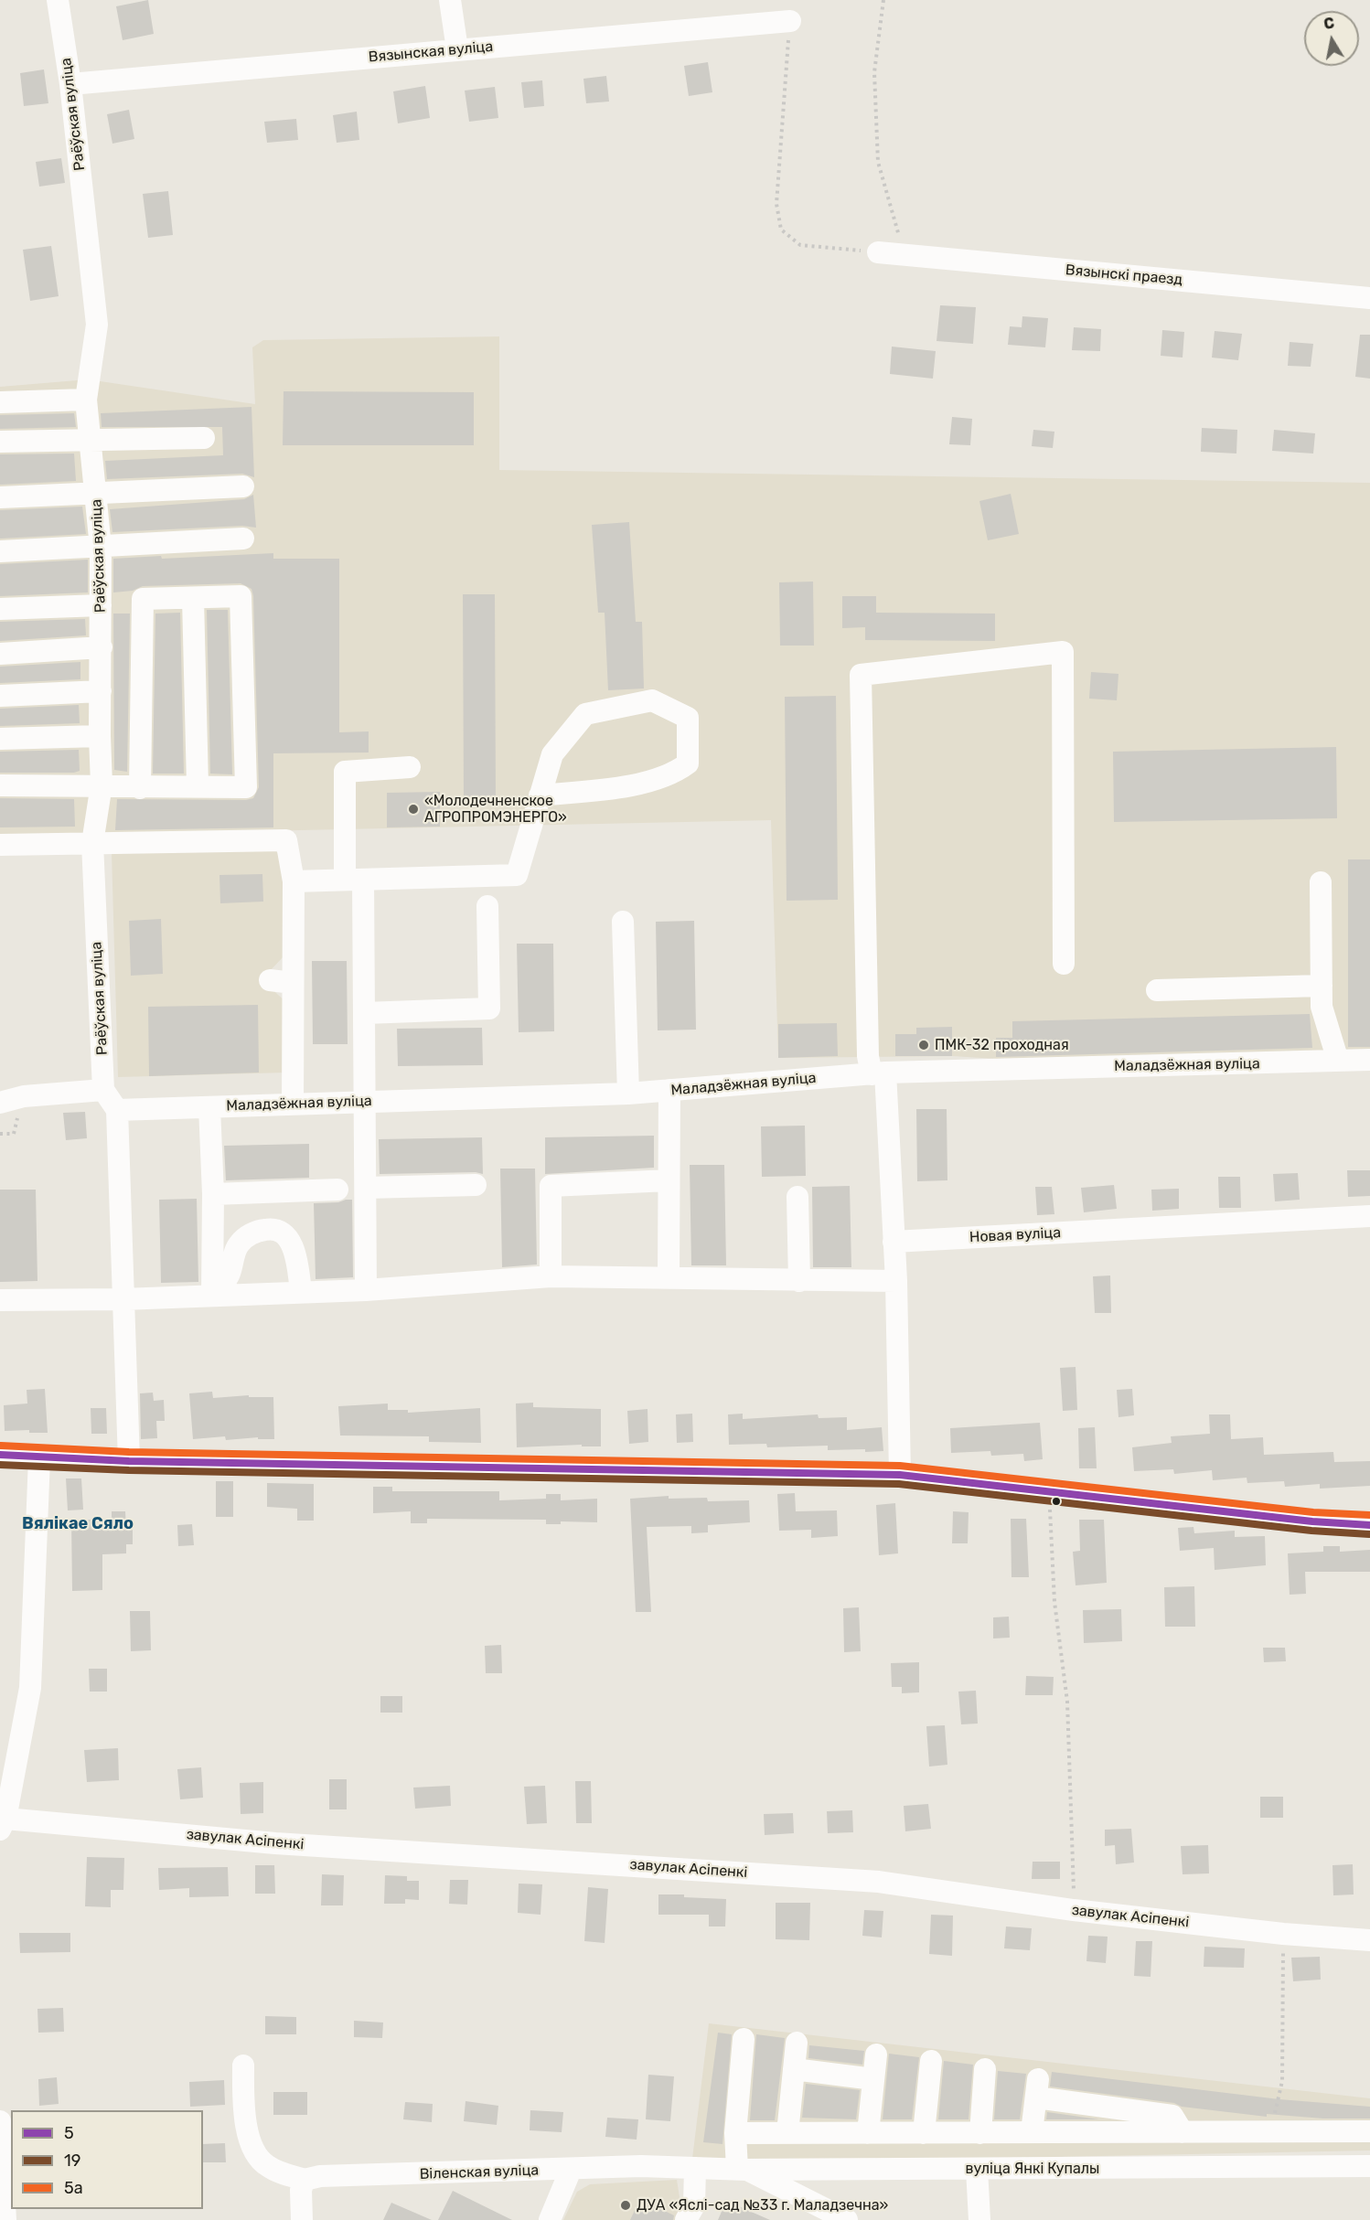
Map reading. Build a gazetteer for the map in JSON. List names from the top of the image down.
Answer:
{
  "streets": {
    "street": [
      "Вязынская вуліца",
      "Раёўская вуліца",
      "Вязынскі праезд",
      "Маладзёжная вуліца",
      "Новая вуліца",
      "завулак Асіпенкі",
      "вуліца Янкі Купалы",
      "Віленская вуліца"
    ]
  },
  "crossings": [
    ["Вязынская вуліца", "Раёўская вуліца"],
    ["вуліца Янкі Купалы", "Віленская вуліца"]
  ],
  "districts": ["Вялікае Сяло"],
  "places": ["«Молодечненское АГРОПРОМЭНЕРГО»", "ПМК-32 проходная", "ДУА «Яслі-сад №33 г. Маладзечна»"],
  "lines": ["transit line 5а", "transit line 5", "transit line 19"],
  "legend": ["5", "19", "5а"],
  "north": "top"
}
